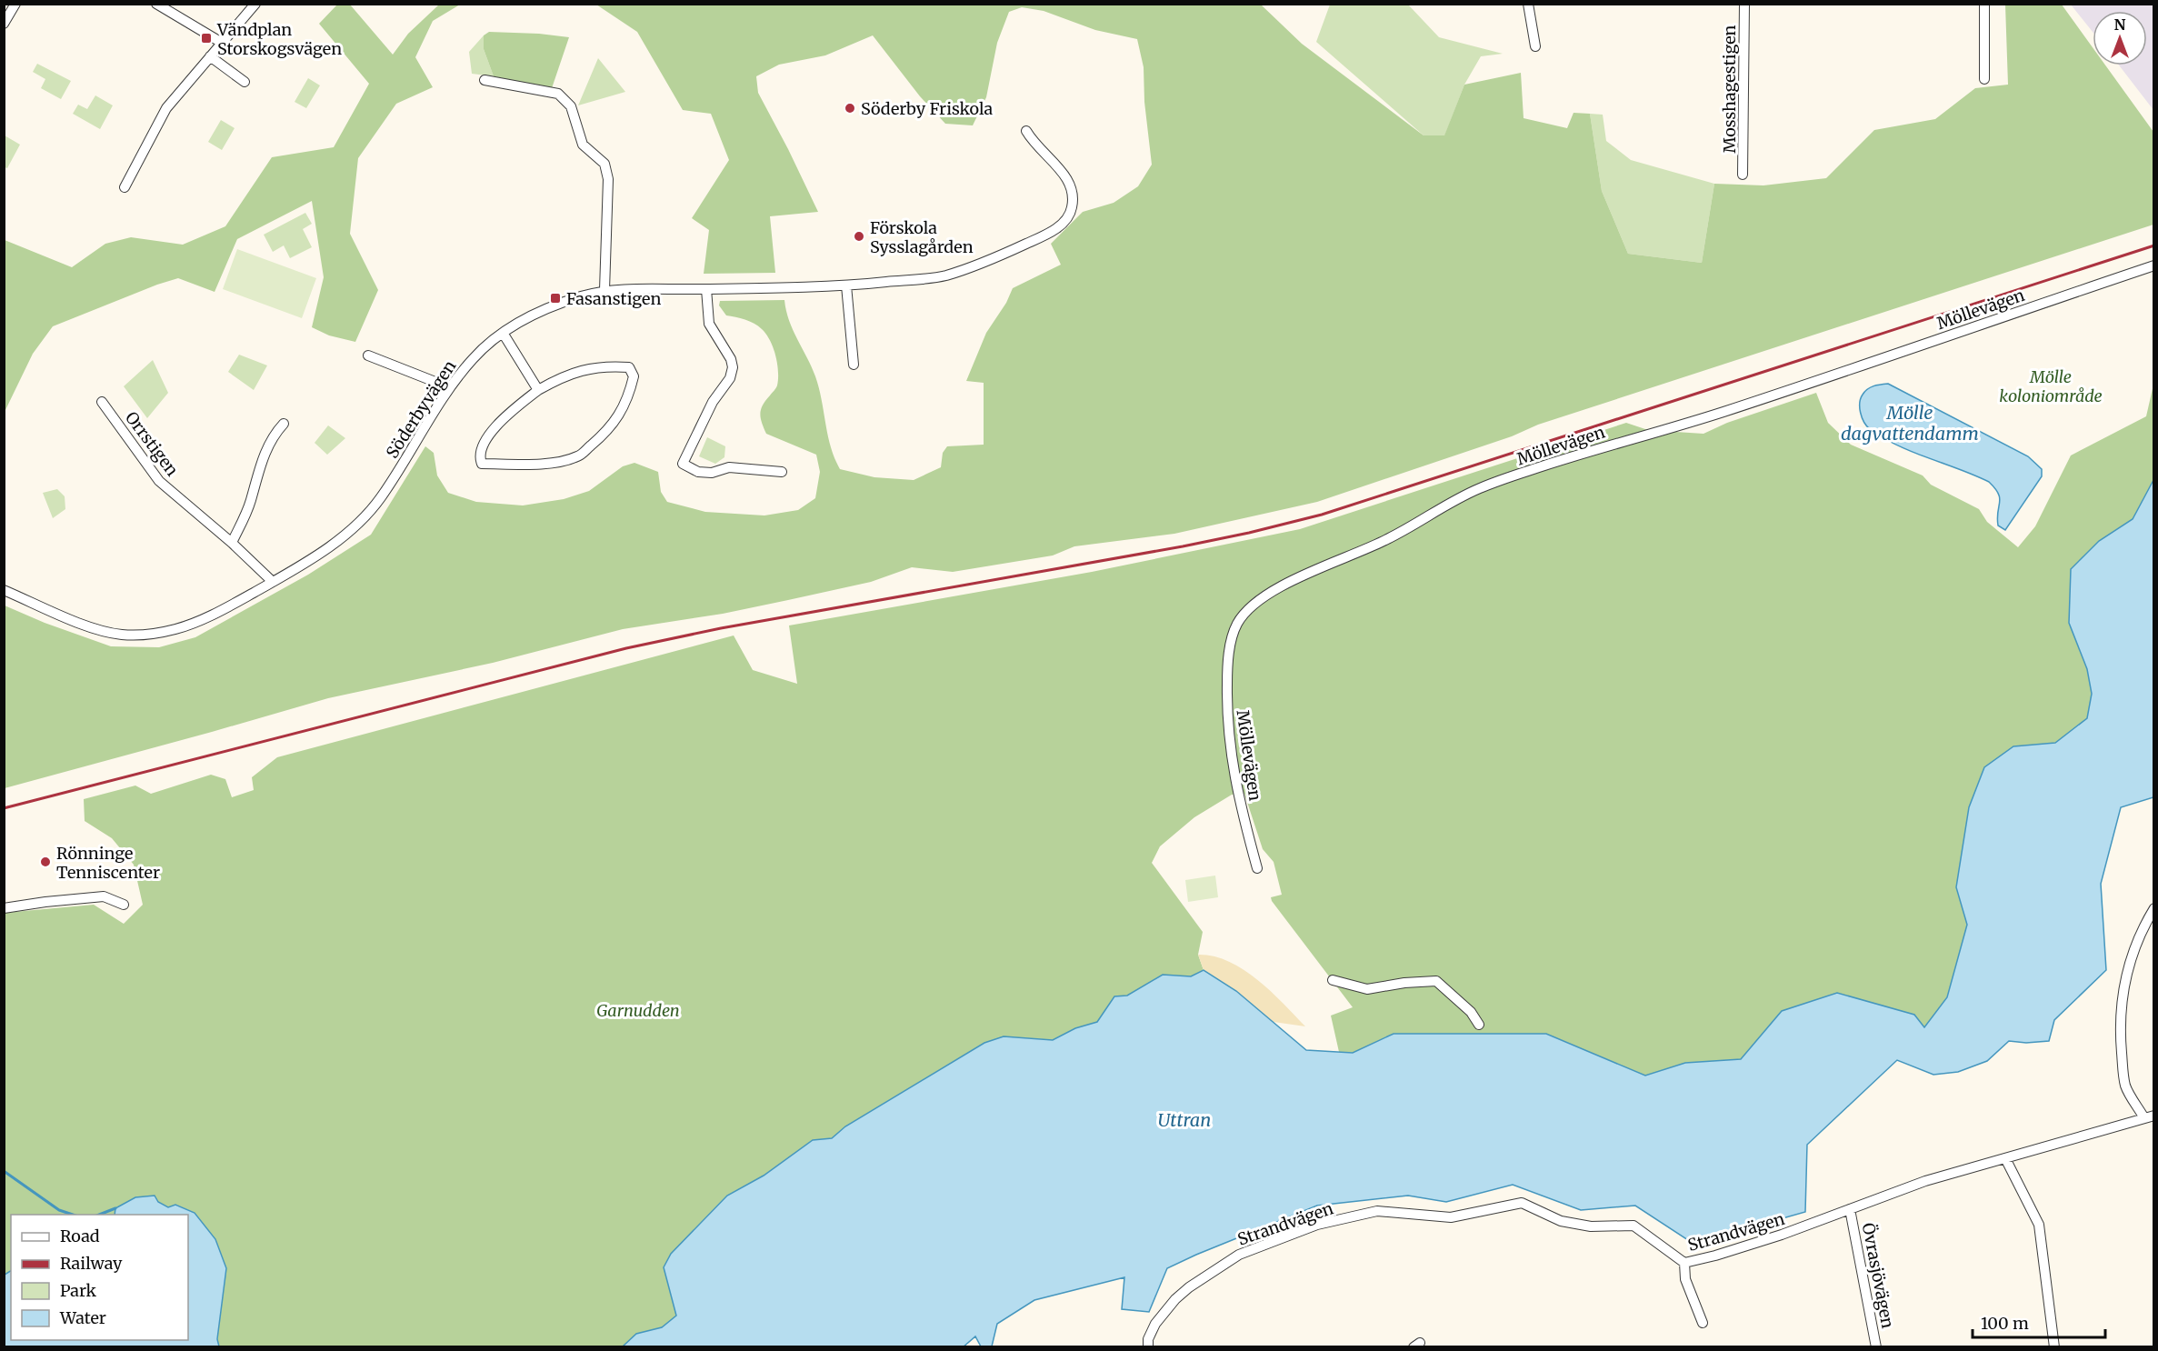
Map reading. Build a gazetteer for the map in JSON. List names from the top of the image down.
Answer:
{
  "streets": {
    "street": [
      "Mosshagestigen",
      "Möllevägen",
      "Söderbyvägen",
      "Orrstigen",
      "Strandvägen",
      "Övrasjövägen"
    ]
  },
  "crossings": [
    ["Söderbyvägen", "Orrstigen"],
    ["Strandvägen", "Övrasjövägen"]
  ],
  "water": ["Mölle dagvattendamm", "Uttran"],
  "parks": ["Mölle koloniområde", "Garnudden"],
  "places": {
    "transit": ["Vändplan Storskogsvägen", "Fasanstigen"],
    "other": ["Söderby Friskola", "Förskola Sysslagården", "Rönninge Tenniscenter"]
  },
  "legend": [
    "Road",
    "Railway",
    "Park",
    "Water"
  ],
  "scale_bar": "100 m",
  "north": "top"
}
